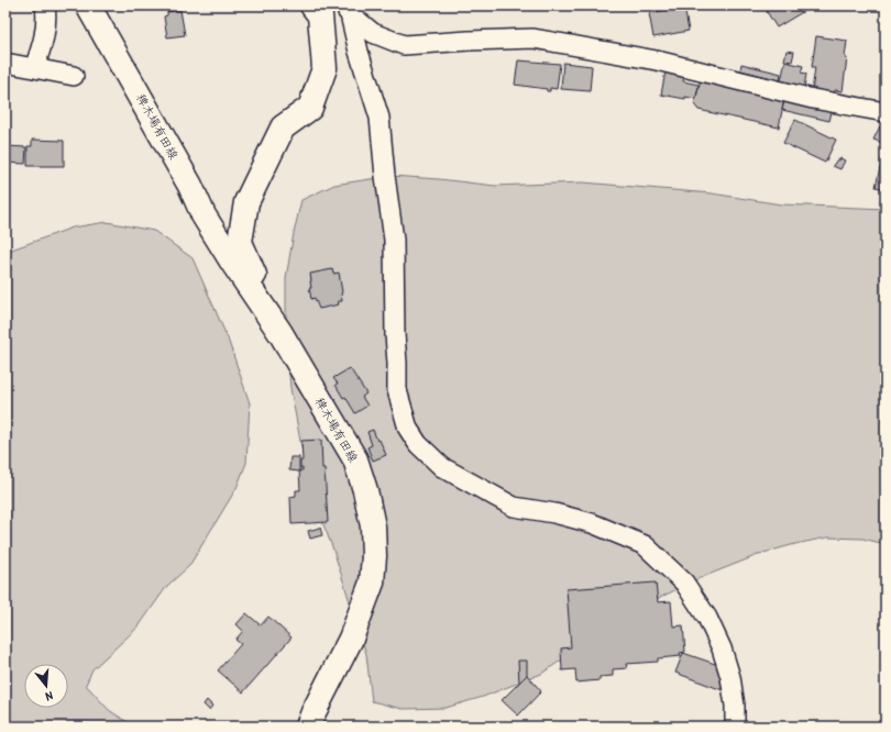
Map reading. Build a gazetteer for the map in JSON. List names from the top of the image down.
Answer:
{
  "streets": {
    "main road": ["稗木場有田線"]
  },
  "north": "bottom"
}
